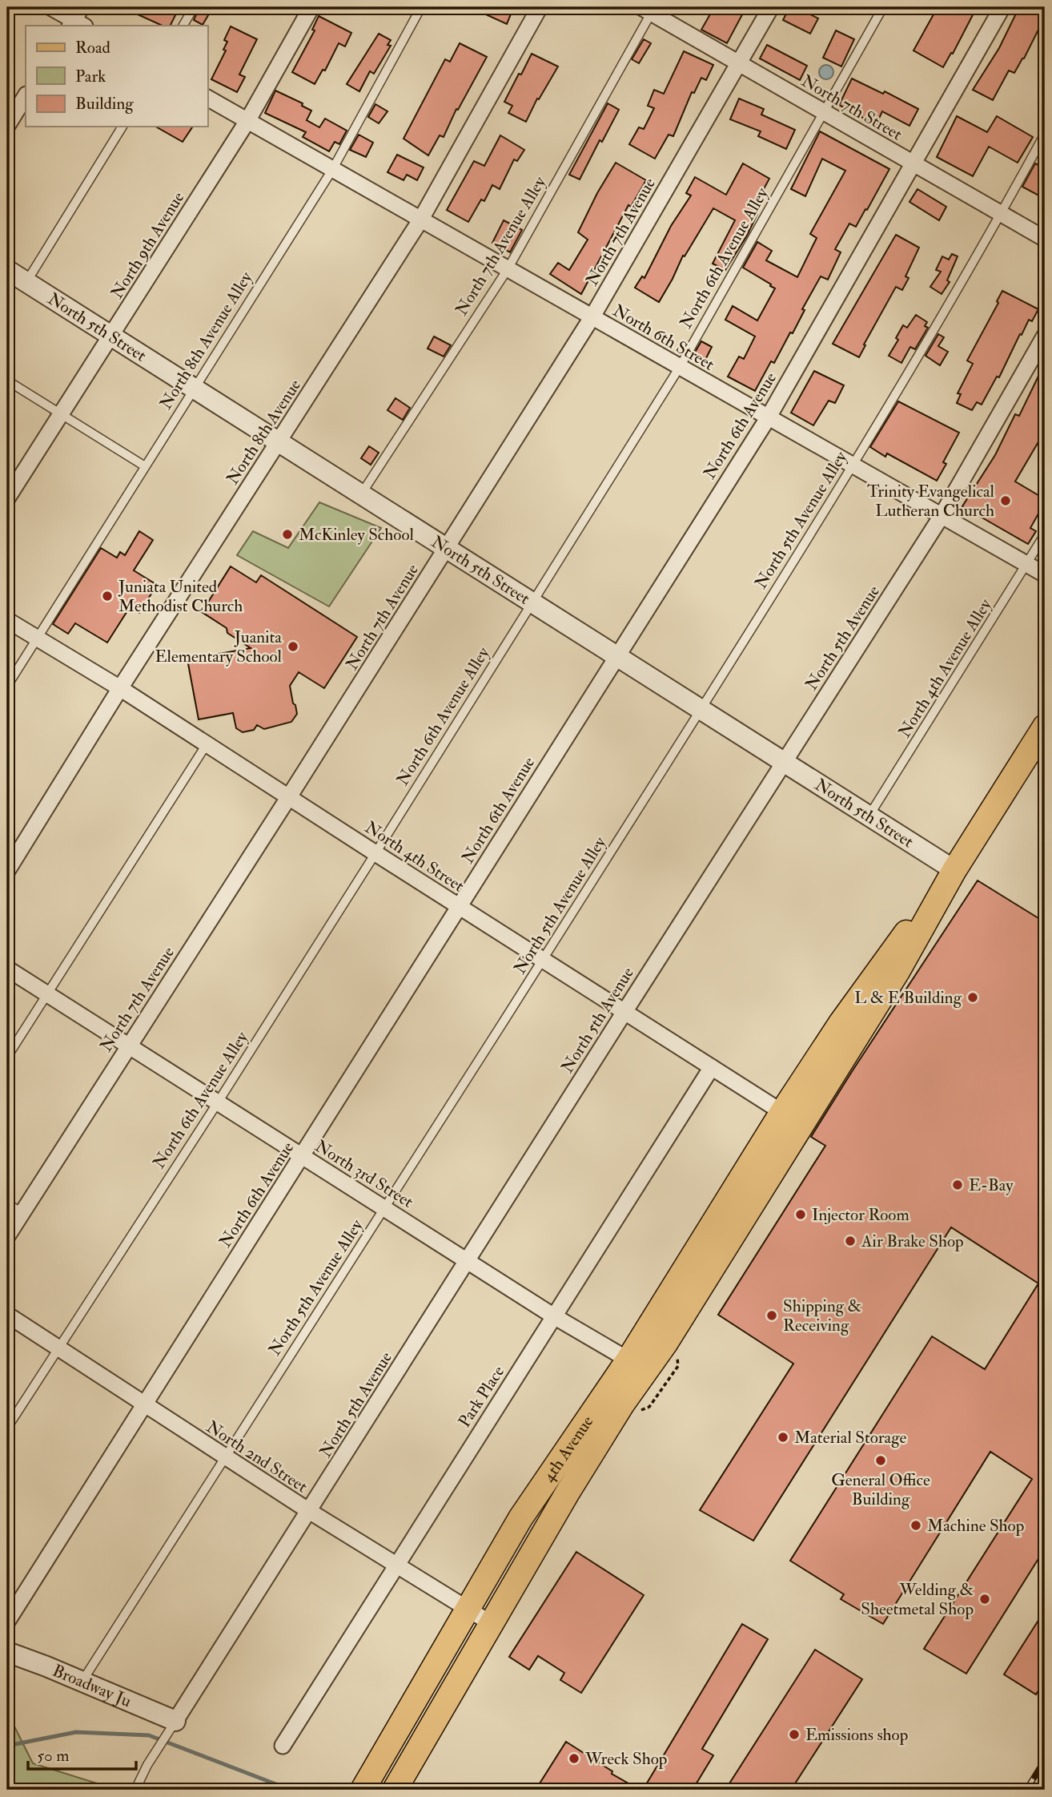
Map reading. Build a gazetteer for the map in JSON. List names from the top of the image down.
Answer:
{
  "streets": {
    "main road": ["4th Avenue"],
    "street": [
      "North 7th Street",
      "North 7th Avenue",
      "North 9th Avenue",
      "North 5th Street",
      "North 6th Street",
      "North 6th Avenue",
      "North 8th Avenue",
      "North 5th Avenue",
      "North 4th Street",
      "North 3rd Street",
      "Park Place",
      "North 2nd Street",
      "Broadway Ju"
    ],
    "lane": [
      "North 7th Avenue Alley",
      "North 6th Avenue Alley",
      "North 8th Avenue Alley",
      "North 5th Avenue Alley",
      "North 4th Avenue Alley"
    ]
  },
  "crossings": [
    ["North 7th Street", "North 7th Avenue"],
    ["North 7th Street", "North 7th Avenue Alley"],
    ["North 7th Street", "North 6th Avenue Alley"],
    ["North 7th Street", "North 6th Avenue"],
    ["North 7th Street", "North 5th Avenue Alley"],
    ["North 7th Avenue", "North 5th Street"],
    ["North 7th Avenue", "North 6th Street"],
    ["North 7th Avenue", "North 4th Street"],
    ["North 7th Avenue", "North 3rd Street"],
    ["North 9th Avenue", "North 5th Street"],
    ["North 9th Avenue", "North 6th Street"],
    ["North 7th Avenue Alley", "North 5th Street"],
    ["North 7th Avenue Alley", "North 6th Street"],
    ["North 6th Avenue Alley", "North 5th Street"],
    ["North 6th Avenue Alley", "North 6th Street"],
    ["North 6th Avenue Alley", "North 4th Street"],
    ["North 6th Avenue Alley", "North 3rd Street"],
    ["North 6th Avenue Alley", "North 2nd Street"],
    ["North 5th Street", "North 8th Avenue Alley"],
    ["North 5th Street", "North 6th Avenue"],
    ["North 5th Street", "North 8th Avenue"],
    ["North 5th Street", "North 5th Avenue Alley"],
    ["North 5th Street", "North 5th Avenue"],
    ["North 5th Street", "North 4th Avenue Alley"],
    ["North 5th Street", "4th Avenue"],
    ["North 6th Street", "North 8th Avenue Alley"],
    ["North 6th Street", "North 6th Avenue"],
    ["North 6th Street", "North 8th Avenue"],
    ["North 6th Street", "North 5th Avenue Alley"],
    ["North 6th Street", "North 5th Avenue"],
    ["North 6th Street", "North 4th Avenue Alley"],
    ["North 8th Avenue Alley", "North 4th Street"],
    ["North 6th Avenue", "North 4th Street"],
    ["North 6th Avenue", "North 3rd Street"],
    ["North 6th Avenue", "North 2nd Street"],
    ["North 8th Avenue", "North 4th Street"],
    ["North 5th Avenue Alley", "North 4th Street"],
    ["North 5th Avenue Alley", "North 3rd Street"],
    ["North 5th Avenue Alley", "North 2nd Street"],
    ["North 5th Avenue Alley", "Broadway Ju"],
    ["North 5th Avenue", "North 4th Street"],
    ["North 5th Avenue", "North 3rd Street"],
    ["North 5th Avenue", "North 2nd Street"],
    ["North 5th Avenue", "Broadway Ju"],
    ["North 4th Street", "Park Place"],
    ["North 4th Street", "4th Avenue"],
    ["North 3rd Street", "Park Place"],
    ["North 3rd Street", "4th Avenue"],
    ["Park Place", "North 2nd Street"],
    ["4th Avenue", "North 2nd Street"]
  ],
  "places": [
    "Trinity Evangelical Lutheran Church",
    "McKinley School",
    "Juniata United Methodist Church",
    "Juanita Elementary School",
    "L & E Building",
    "E-Bay",
    "Injector Room",
    "Air Brake Shop",
    "Shipping & Receiving",
    "Material Storage",
    "General Office Building",
    "Machine Shop",
    "Welding & Sheetmetal Shop",
    "Emissions shop",
    "Wreck Shop"
  ],
  "legend": ["Road", "Park", "Building"],
  "scale_bar": "50 m"
}
